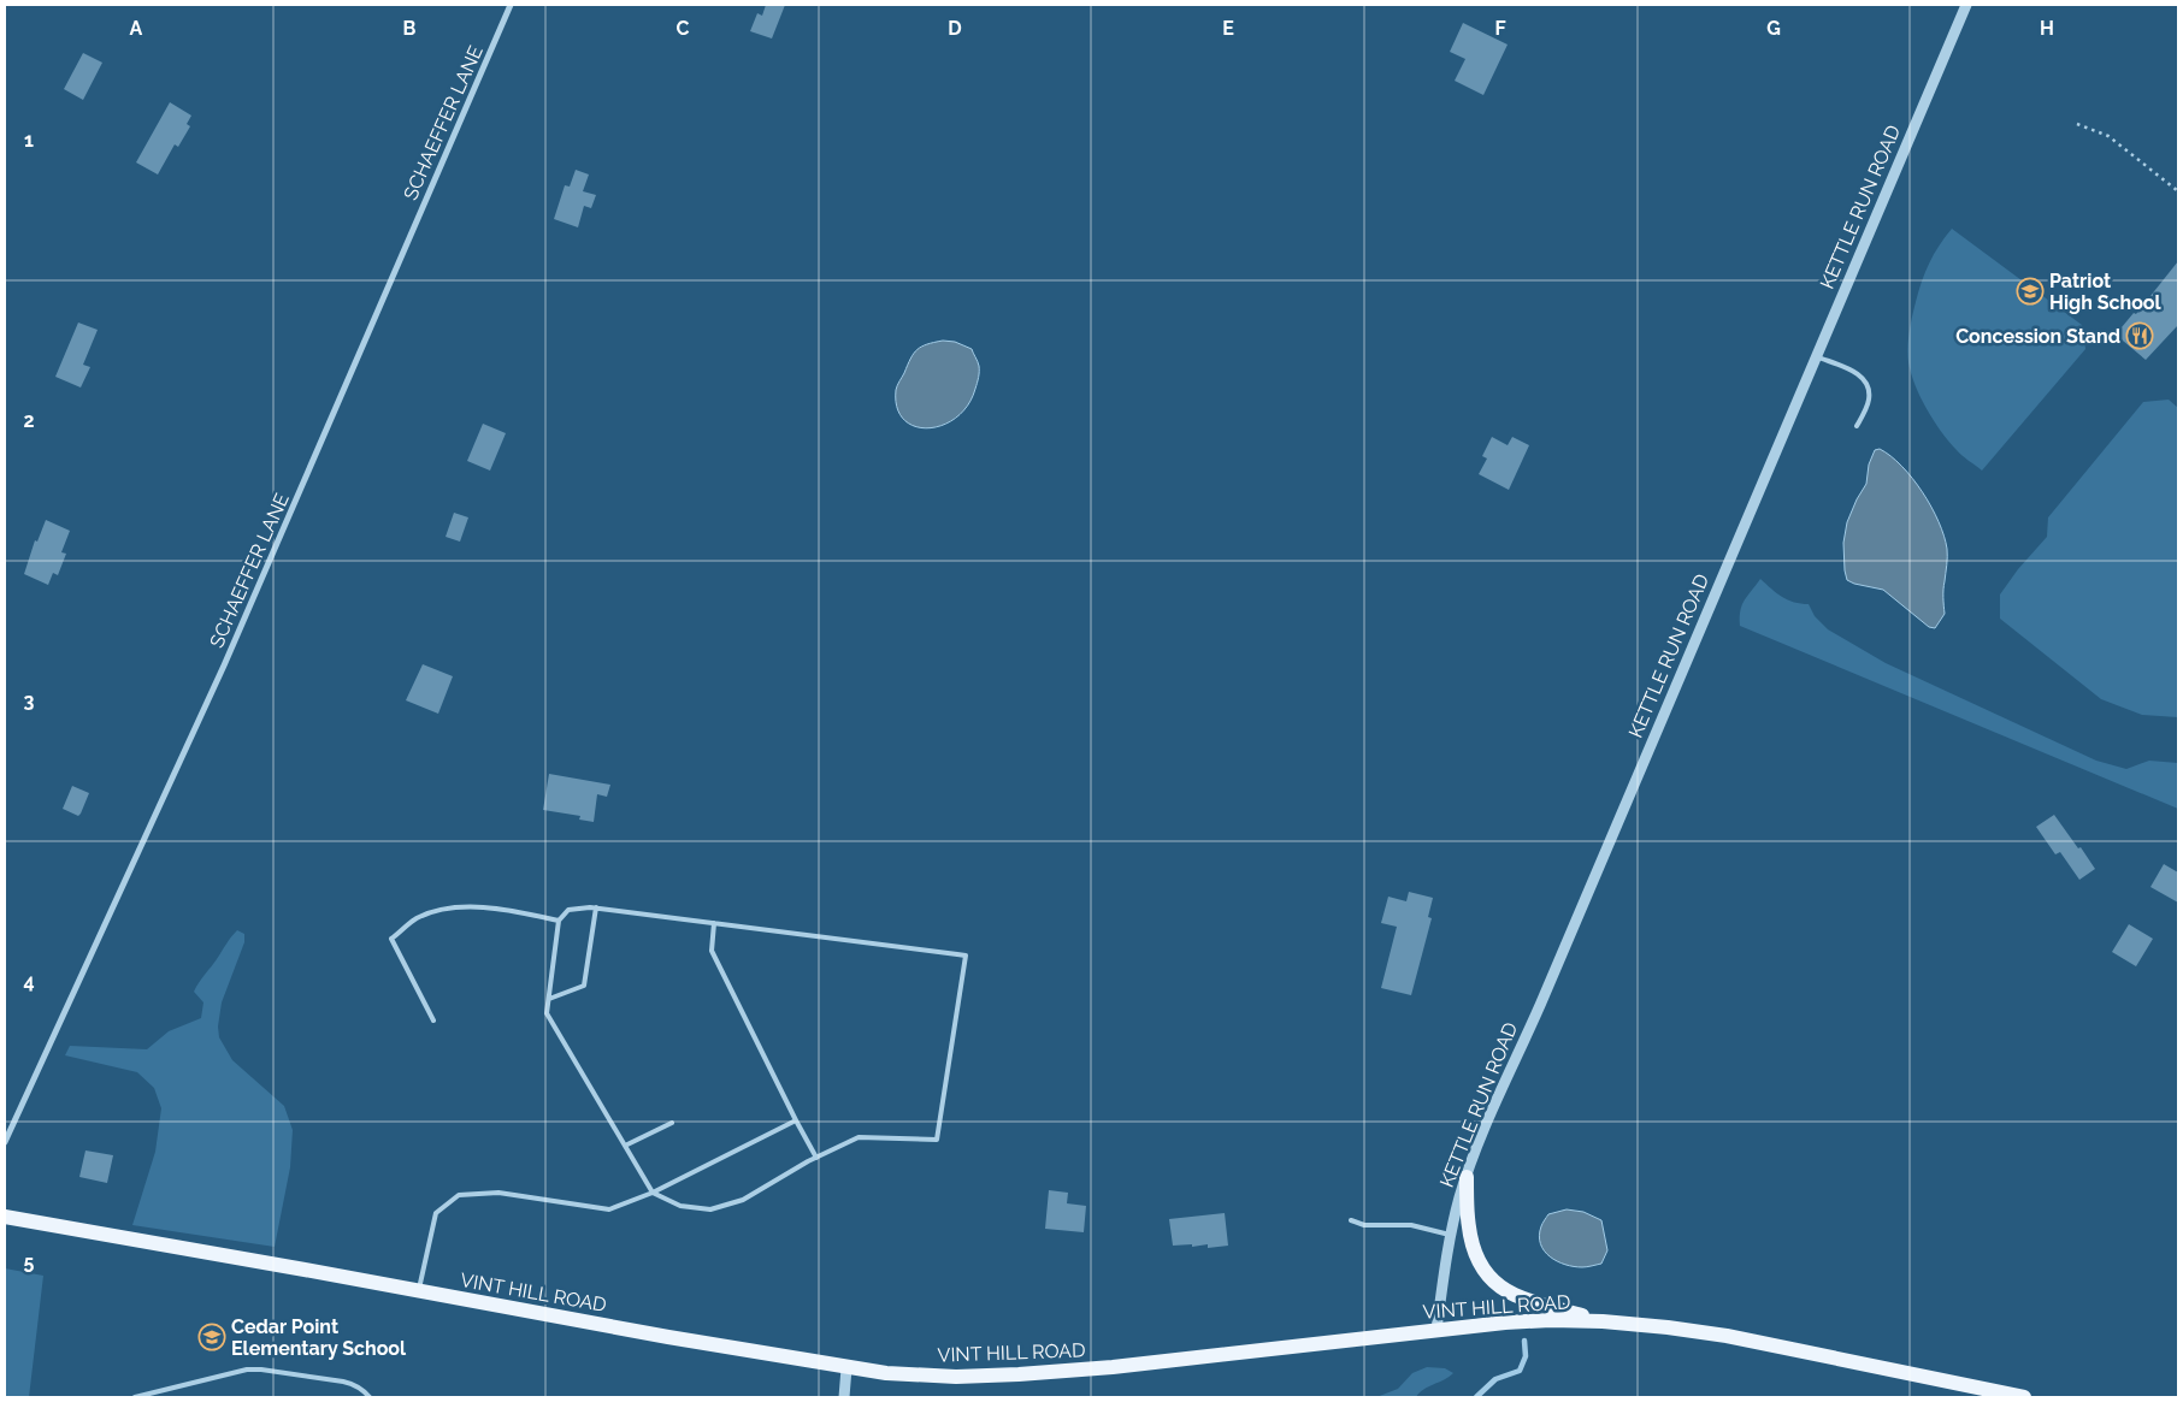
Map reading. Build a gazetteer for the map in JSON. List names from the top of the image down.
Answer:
{
  "streets": {
    "main road": ["VINT HILL ROAD"],
    "street": ["SCHAEFFER LANE", "KETTLE RUN ROAD"]
  },
  "crossings": [
    ["KETTLE RUN ROAD", "VINT HILL ROAD"]
  ],
  "places": {
    "school or university": ["Patriot High School", "Cedar Point Elementary School"],
    "restaurant": ["Concession Stand"]
  },
  "grid": {
    "columns": [
      "A",
      "B",
      "C",
      "D",
      "E",
      "F",
      "G",
      "H"
    ],
    "rows": [
      "1",
      "2",
      "3",
      "4",
      "5"
    ]
  }
}
